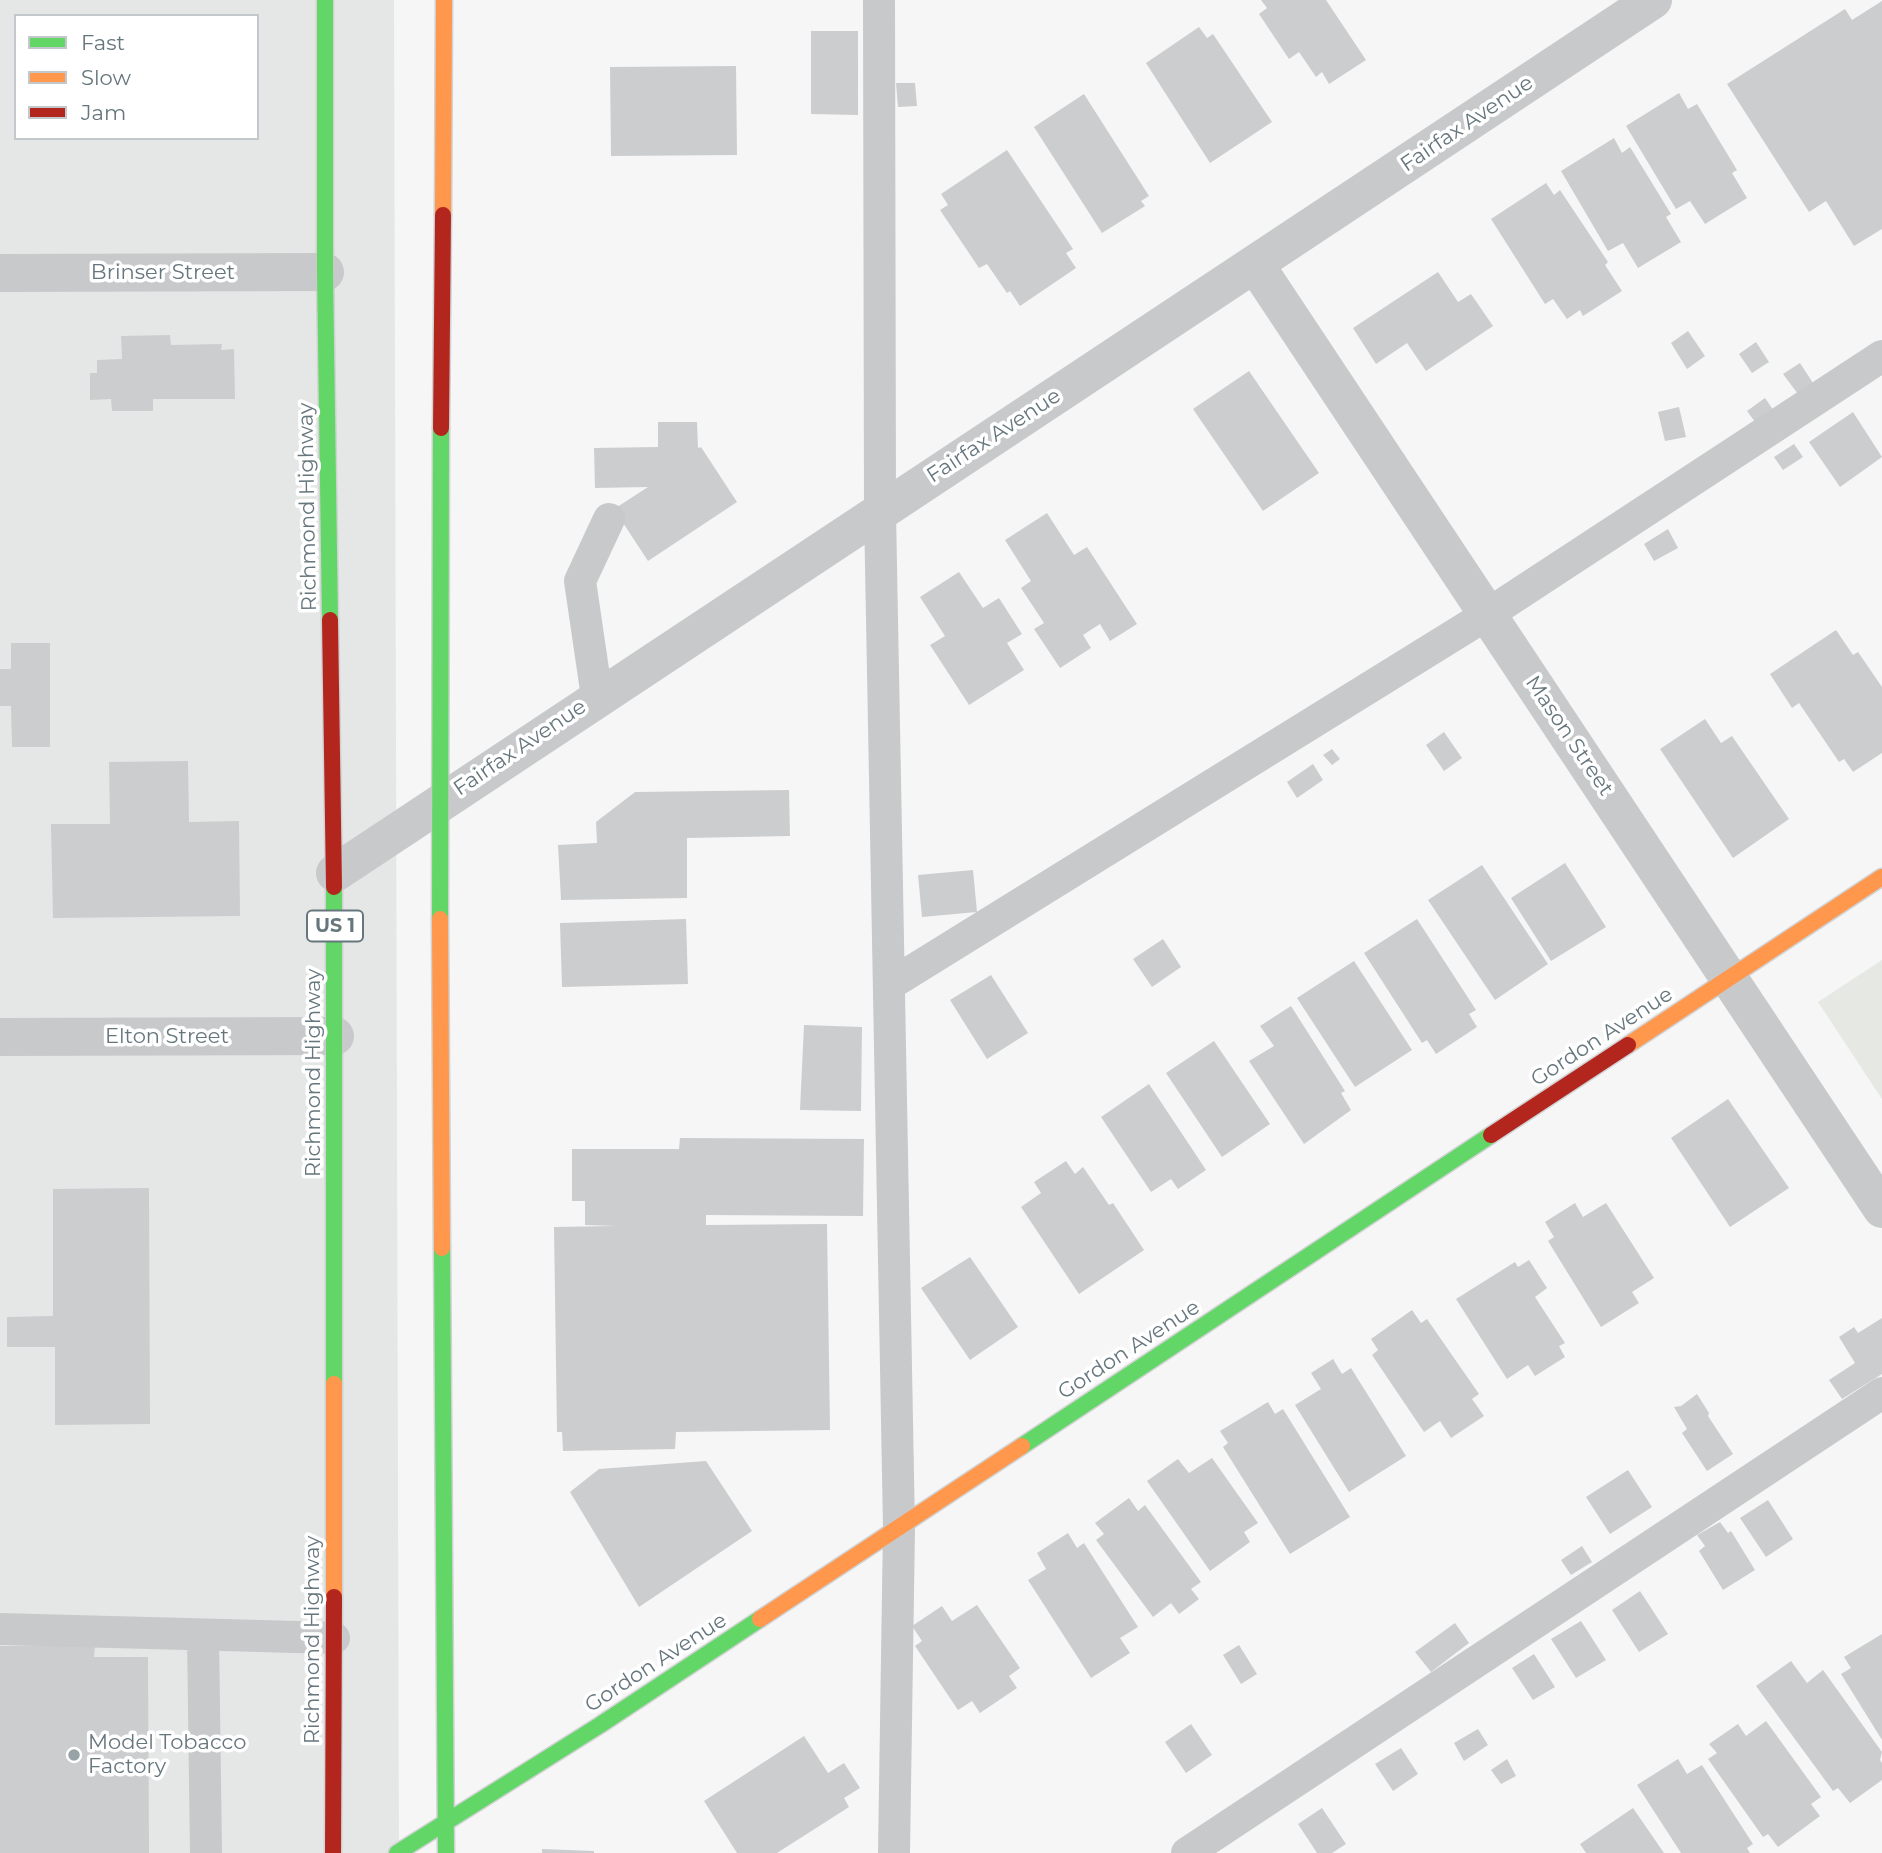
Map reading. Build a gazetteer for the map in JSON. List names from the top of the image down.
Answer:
{
  "streets": {
    "main road": ["Richmond Highway", "US 1", "Gordon Avenue"],
    "street": [
      "Fairfax Avenue",
      "Brinser Street",
      "Mason Street",
      "Elton Street"
    ]
  },
  "crossings": [
    ["Fairfax Avenue", "Richmond Highway"],
    ["Fairfax Avenue", "Mason Street"],
    ["Brinser Street", "Richmond Highway"],
    ["Richmond Highway", "Elton Street"],
    ["Mason Street", "Gordon Avenue"]
  ],
  "places": ["Model Tobacco Factory"],
  "legend": ["Fast", "Slow", "Jam"]
}
